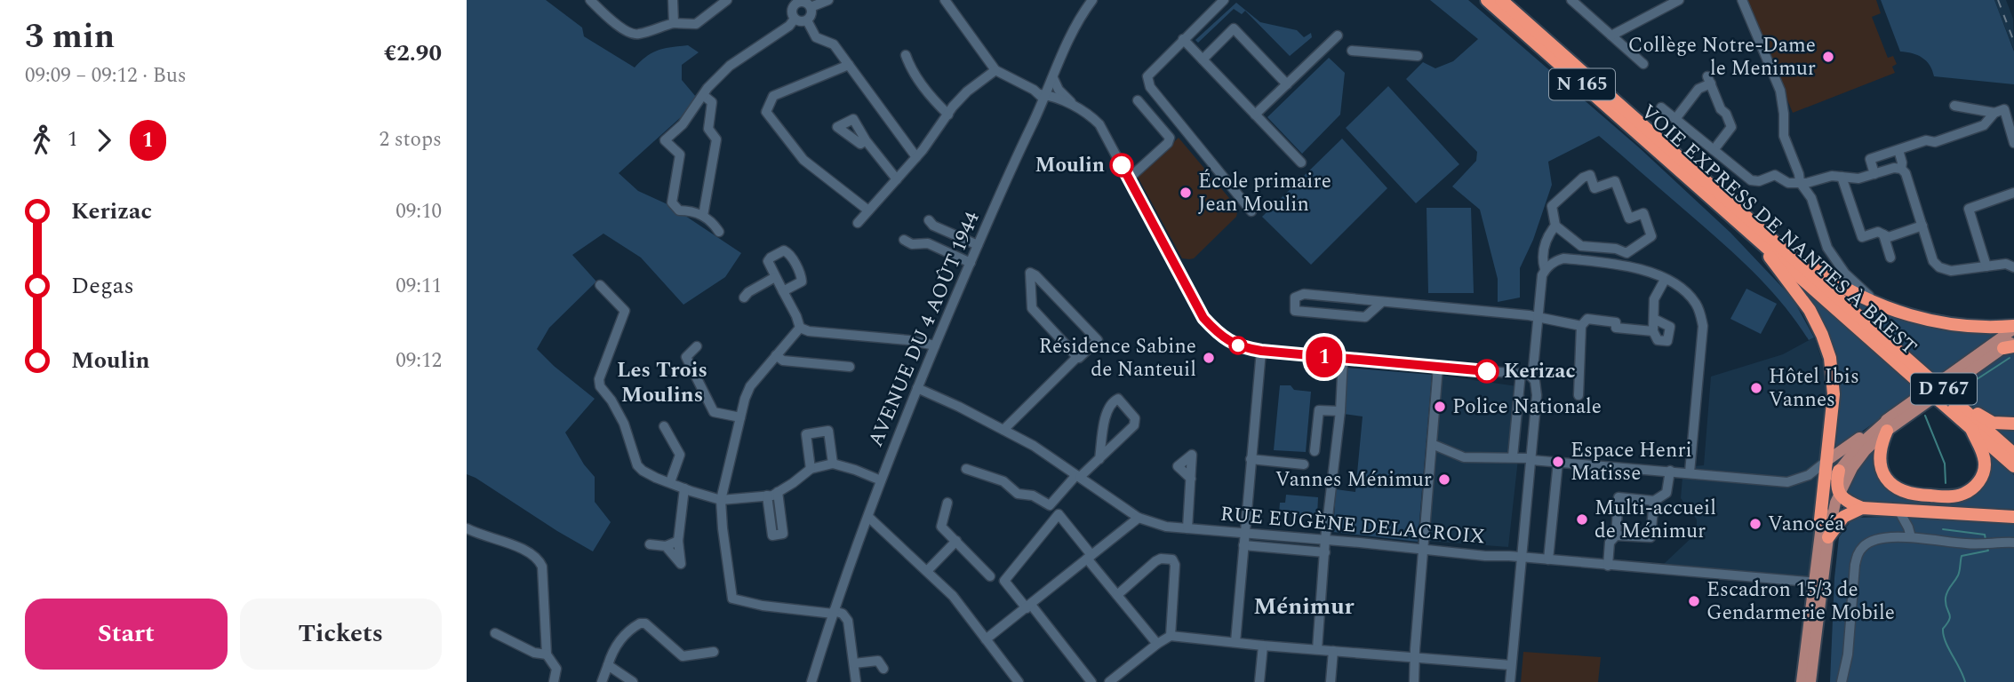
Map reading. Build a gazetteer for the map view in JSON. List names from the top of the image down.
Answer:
{
  "streets": {
    "highway": ["N 165", "VOIE EXPRESS DE NANTES À BREST"],
    "main road": ["D 767"],
    "street": ["AVENUE DU 4 AOÛT 1944", "RUE EUGÈNE DELACROIX"]
  },
  "crossings": [
    ["AVENUE DU 4 AOÛT 1944", "RUE EUGÈNE DELACROIX"],
    ["D 767", "RUE EUGÈNE DELACROIX"]
  ],
  "districts": ["Les Trois Moulins", "Ménimur"],
  "places": [
    "Collège Notre-Dame le Menimur",
    "Moulin",
    "École primaire Jean Moulin",
    "Résidence Sabine de Nanteuil",
    "Kerizac",
    "Hôtel Ibis Vannes",
    "Police Nationale",
    "Espace Henri Matisse",
    "Vannes Ménimur",
    "Multi-accueil de Ménimur",
    "Vanocéa",
    "Escadron 15/3 de Gendarmerie Mobile"
  ],
  "lines": ["bus line 1"],
  "page": {
    "heading": ["3 min", "09:09 – 09:12 · Bus", "€2.90"],
    "on_map": "1",
    "legs": ["1", "1", "2 stops"],
    "list": [
      {
        "name": "Kerizac",
        "value": "09:10"
      },
      {
        "name": "Degas",
        "value": "09:11"
      },
      {
        "name": "Moulin",
        "value": "09:12"
      }
    ],
    "buttons": ["Start", "Tickets"]
  }
}
